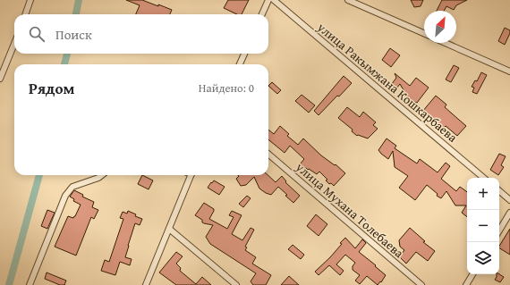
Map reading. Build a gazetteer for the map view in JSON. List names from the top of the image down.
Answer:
{
  "streets": {
    "street": ["улица Ракымжана Кошкарбаева", "улица Мухана Толебаева"]
  },
  "north": "top right",
  "page": {
    "search": "Поиск",
    "heading": ["Рядом", "Найдено: 0"],
    "map_buttons": ["+", "−"]
  }
}
